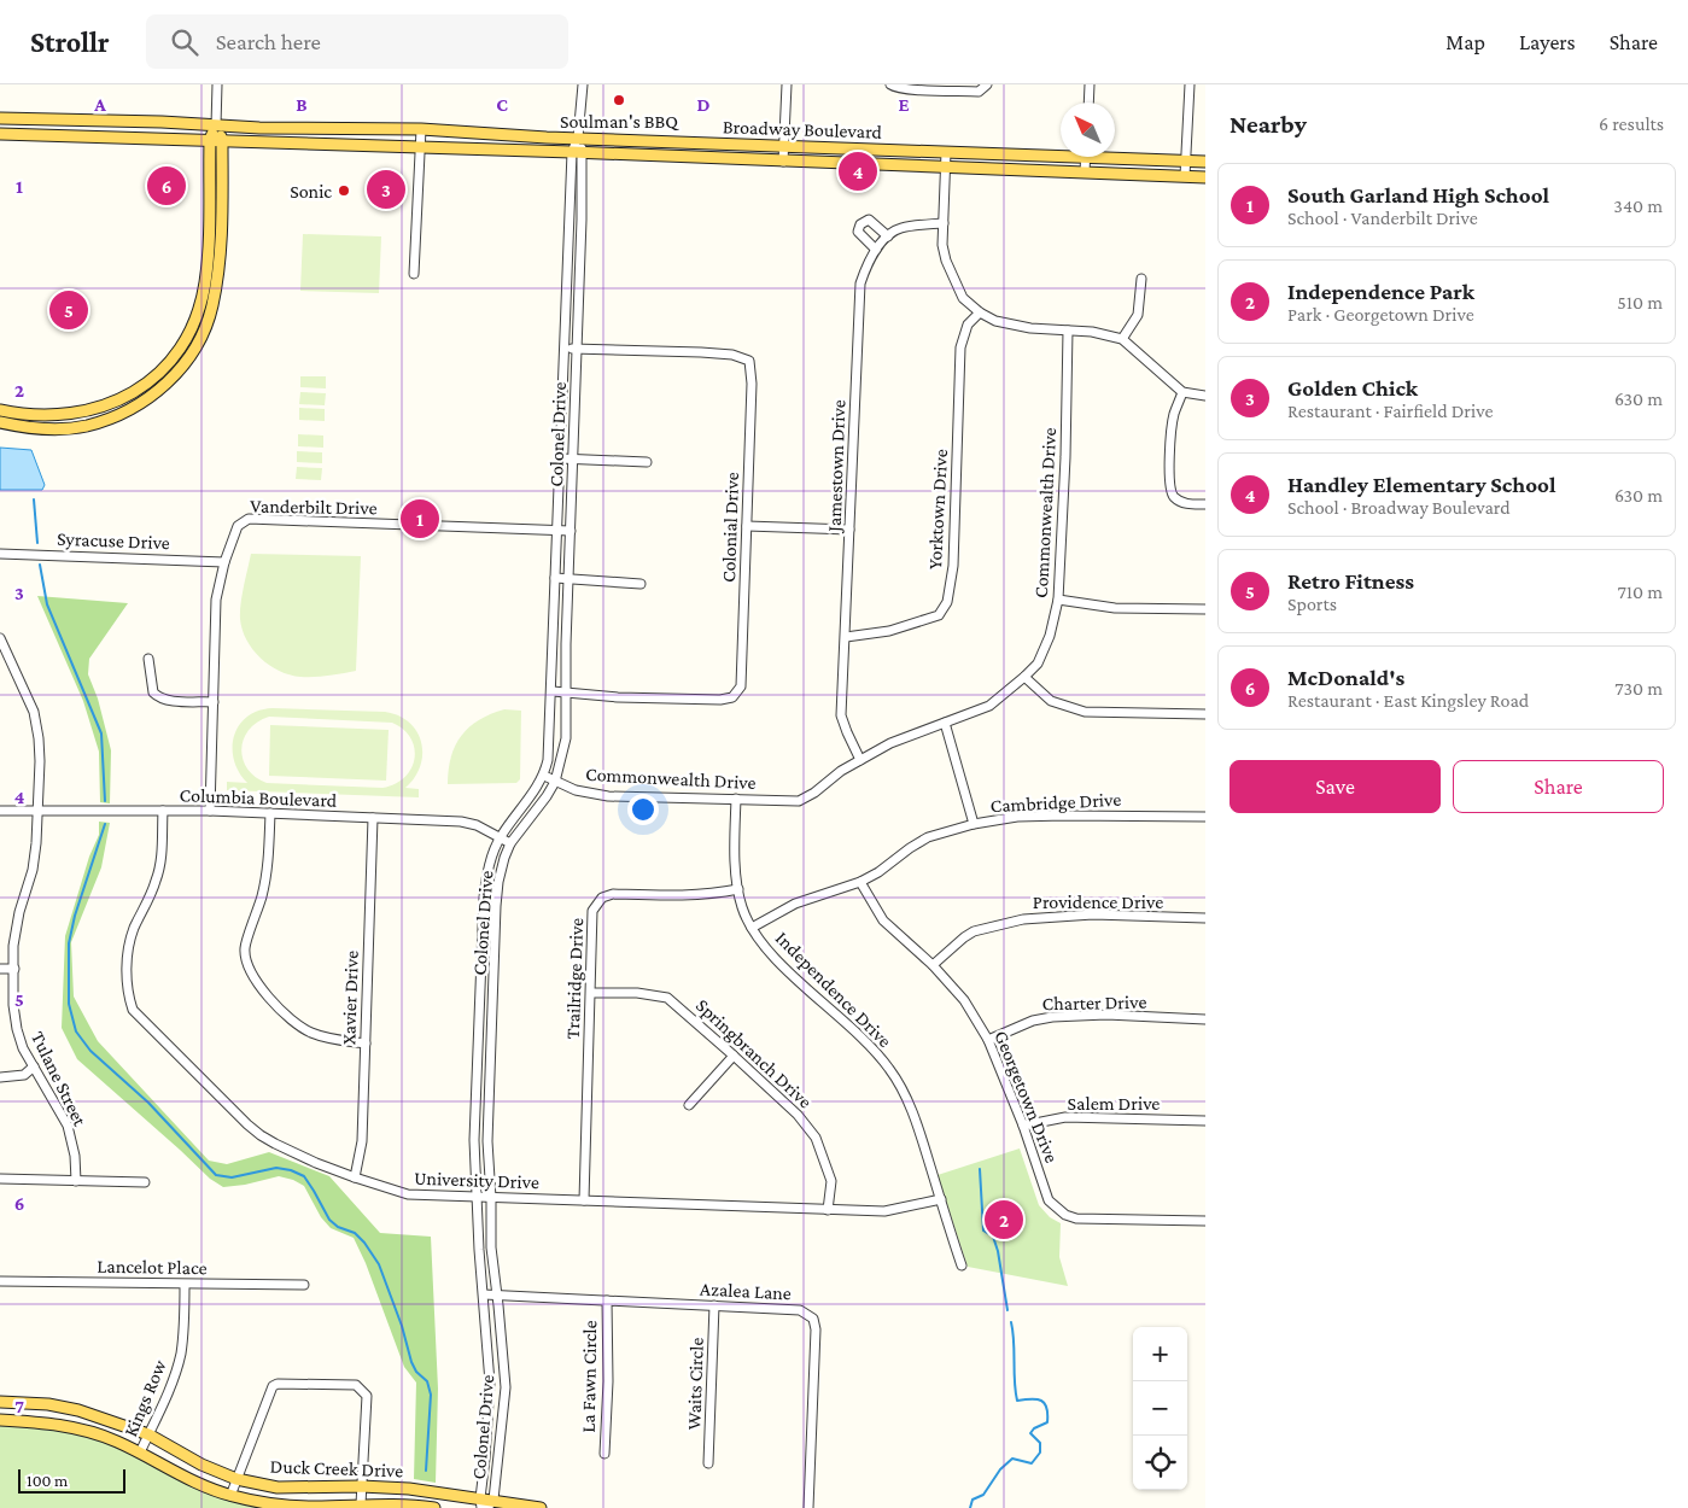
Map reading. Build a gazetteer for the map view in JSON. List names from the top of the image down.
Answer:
{
  "streets": {
    "main road": ["Broadway Boulevard", "Duck Creek Drive"],
    "street": [
      "Colonel Drive",
      "Jamestown Drive",
      "Vanderbilt Drive",
      "Yorktown Drive",
      "Commonwealth Drive",
      "Colonial Drive",
      "Syracuse Drive",
      "Columbia Boulevard",
      "Cambridge Drive",
      "Providence Drive",
      "Trailridge Drive",
      "Independence Drive",
      "Xavier Drive",
      "Charter Drive",
      "Springbranch Drive",
      "Tulane Street",
      "Georgetown Drive",
      "Salem Drive",
      "University Drive",
      "Lancelot Place",
      "Azalea Lane",
      "La Fawn Circle",
      "Waits Circle",
      "Kings Row"
    ]
  },
  "crossings": [
    ["Broadway Boulevard", "Colonel Drive"],
    ["Colonel Drive", "Vanderbilt Drive"],
    ["Colonel Drive", "Commonwealth Drive"],
    ["Colonel Drive", "Colonial Drive"],
    ["Colonel Drive", "Columbia Boulevard"],
    ["Colonel Drive", "University Drive"],
    ["Colonel Drive", "Azalea Lane"],
    ["Colonel Drive", "Duck Creek Drive"],
    ["Jamestown Drive", "Yorktown Drive"],
    ["Jamestown Drive", "Commonwealth Drive"],
    ["Vanderbilt Drive", "Syracuse Drive"],
    ["Vanderbilt Drive", "Columbia Boulevard"],
    ["Commonwealth Drive", "Independence Drive"],
    ["Columbia Boulevard", "Xavier Drive"],
    ["Columbia Boulevard", "Tulane Street"],
    ["Columbia Boulevard", "University Drive"],
    ["Cambridge Drive", "Independence Drive"],
    ["Cambridge Drive", "Georgetown Drive"],
    ["Providence Drive", "Georgetown Drive"],
    ["Trailridge Drive", "Independence Drive"],
    ["Trailridge Drive", "Springbranch Drive"],
    ["Trailridge Drive", "University Drive"],
    ["Independence Drive", "University Drive"],
    ["Xavier Drive", "University Drive"],
    ["Charter Drive", "Georgetown Drive"],
    ["Springbranch Drive", "University Drive"],
    ["Georgetown Drive", "Salem Drive"],
    ["Lancelot Place", "Kings Row"],
    ["Azalea Lane", "La Fawn Circle"],
    ["Azalea Lane", "Waits Circle"],
    ["Kings Row", "Duck Creek Drive"]
  ],
  "places": ["Soulman's BBQ", "Sonic"],
  "scale_bar": "100 m",
  "north": "top left",
  "page": {
    "header": "Strollr",
    "search": "Search here",
    "nav": ["Map", "Layers", "Share"],
    "heading": ["Nearby", "6 results"],
    "pins": [
      "4",
      "6",
      "3",
      "5",
      "1",
      "2"
    ],
    "list": [
      {
        "mark": "1",
        "name": "South Garland High School",
        "note": "School · Vanderbilt Drive",
        "value": "340 m"
      },
      {
        "mark": "2",
        "name": "Independence Park",
        "note": "Park · Georgetown Drive",
        "value": "510 m"
      },
      {
        "mark": "3",
        "name": "Golden Chick",
        "note": "Restaurant · Fairfield Drive",
        "value": "630 m"
      },
      {
        "mark": "4",
        "name": "Handley Elementary School",
        "note": "School · Broadway Boulevard",
        "value": "630 m"
      },
      {
        "mark": "5",
        "name": "Retro Fitness",
        "note": "Sports",
        "value": "710 m"
      },
      {
        "mark": "6",
        "name": "McDonald's",
        "note": "Restaurant · East Kingsley Road",
        "value": "730 m"
      }
    ],
    "buttons": ["Save", "Share"],
    "map_buttons": ["+", "−"],
    "scale": "100 m"
  },
  "grid": {
    "columns": [
      "A",
      "B",
      "C",
      "D",
      "E"
    ],
    "rows": [
      "1",
      "2",
      "3",
      "4",
      "5",
      "6",
      "7"
    ]
  }
}
